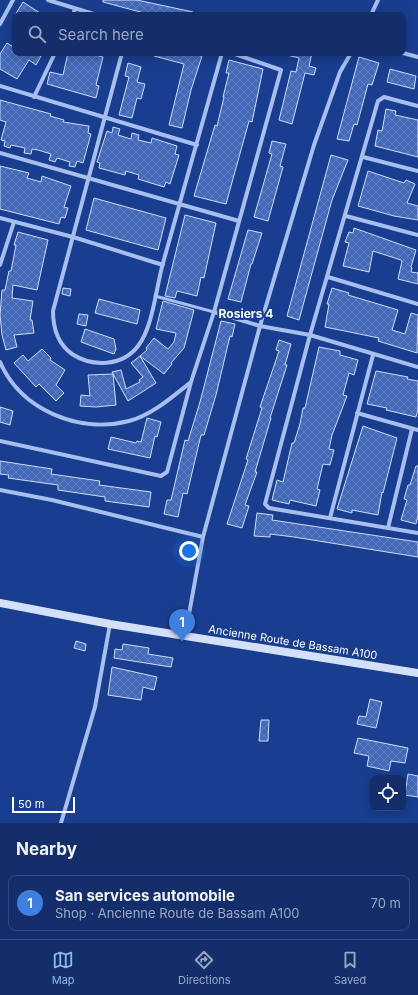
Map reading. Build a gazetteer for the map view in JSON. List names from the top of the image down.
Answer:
{
  "streets": {
    "main road": ["Ancienne Route de Bassam A100"]
  },
  "districts": ["Rosiers 4"],
  "scale_bar": "50 m",
  "page": {
    "search": "Search here",
    "pins": "1",
    "scale": "50 m",
    "heading": "Nearby",
    "list": [
      {
        "mark": "1",
        "name": "San services automobile",
        "note": "Shop · Ancienne Route de Bassam A100",
        "value": "70 m"
      }
    ],
    "nav": ["Map", "Directions", "Saved"]
  }
}
